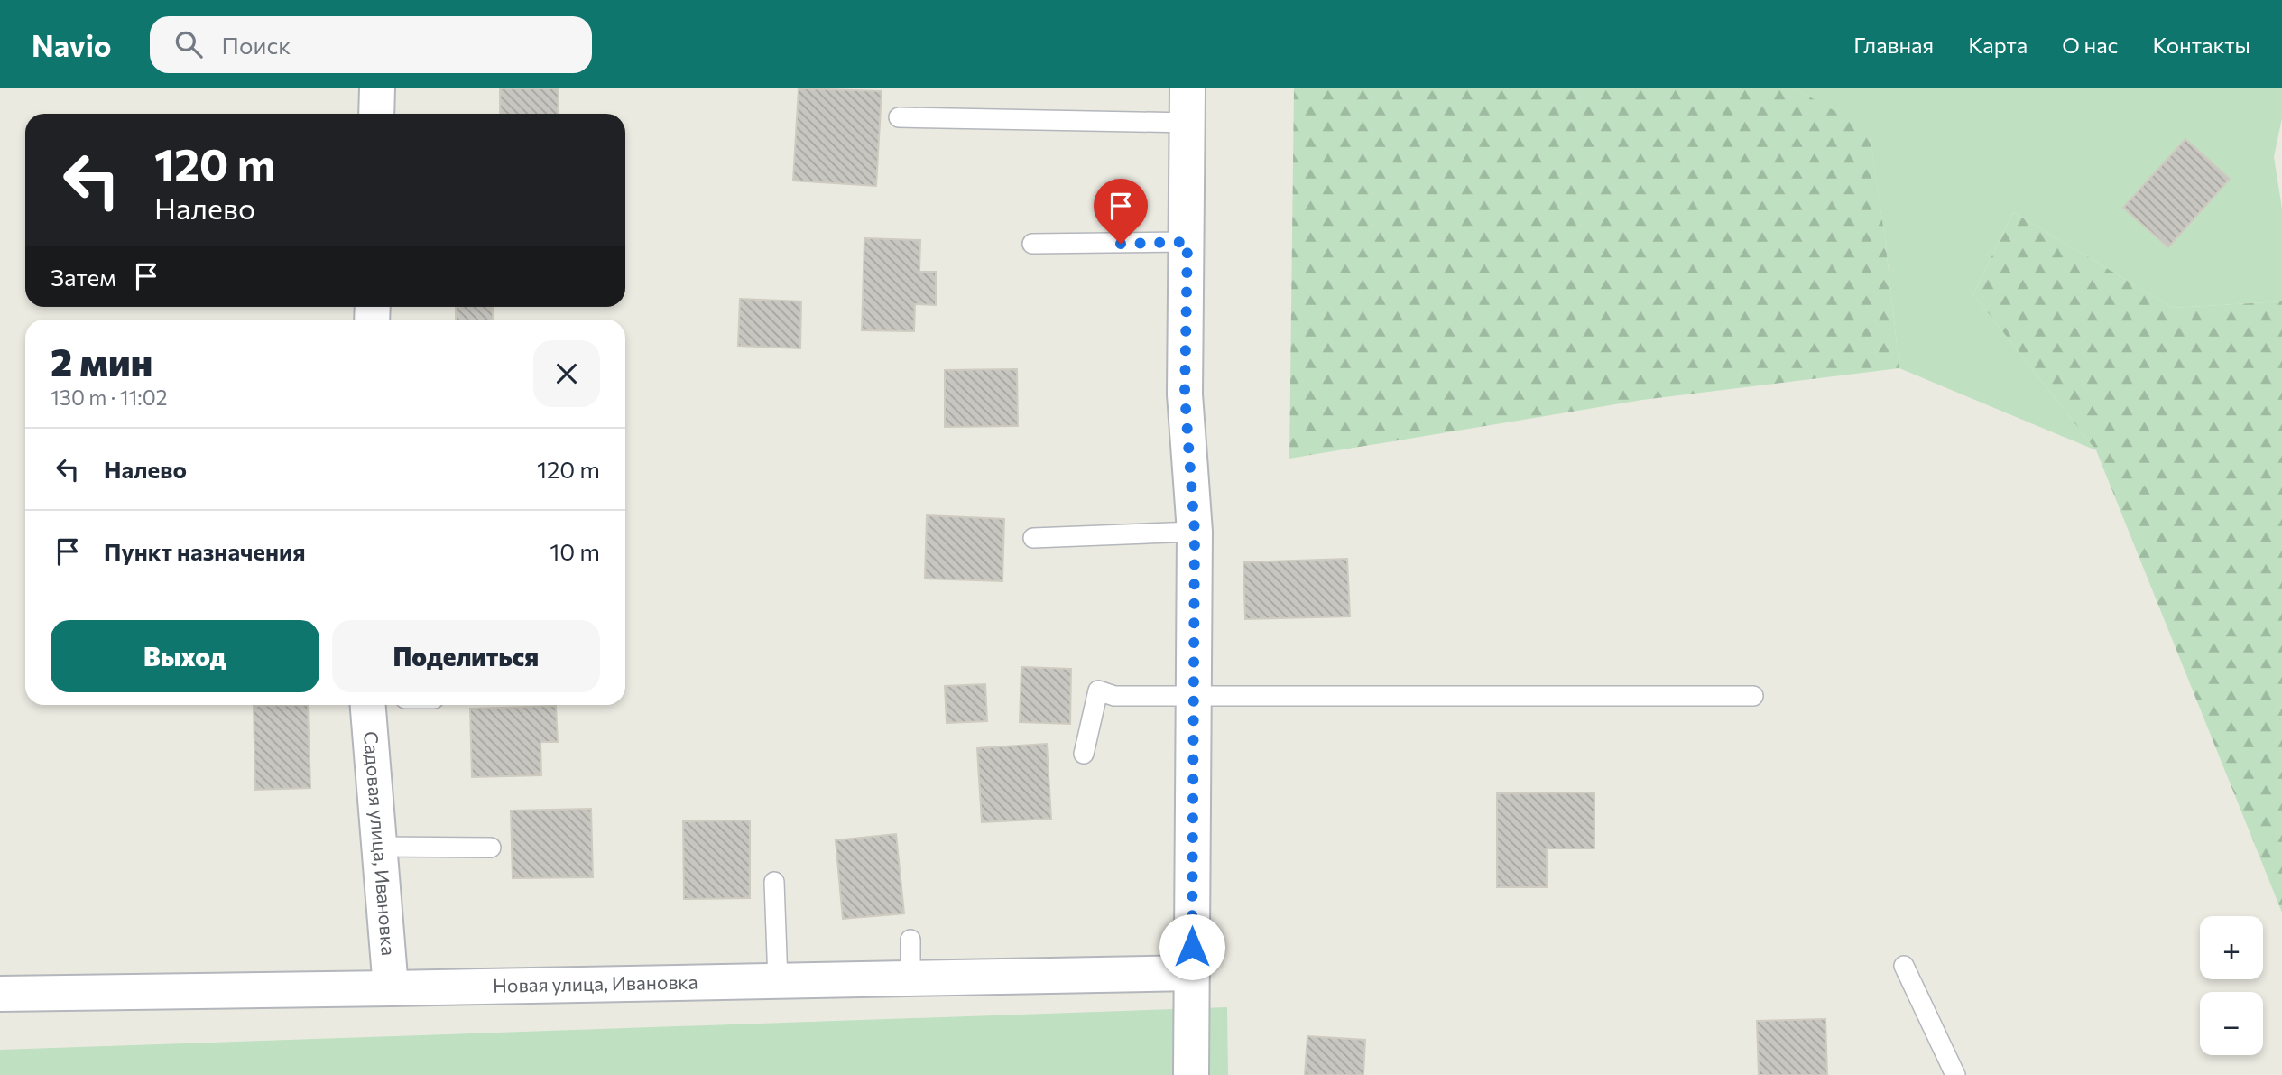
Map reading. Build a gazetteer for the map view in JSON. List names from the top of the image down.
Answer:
{
  "streets": {
    "street": ["Садовая улица, Ивановка", "Новая улица, Ивановка"]
  },
  "crossings": [
    ["Садовая улица, Ивановка", "Новая улица, Ивановка"]
  ],
  "page": {
    "header": "Navio",
    "search": "Поиск",
    "nav": [
      "Главная",
      "Карта",
      "О нас",
      "Контакты"
    ],
    "turn": ["120 m", "Налево"],
    "then": "Затем",
    "heading": ["2 мин", "130 m · 11:02"],
    "list": [
      {
        "name": "Налево",
        "value": "120 m"
      },
      {
        "name": "Пункт назначения",
        "value": "10 m"
      }
    ],
    "buttons": ["Выход", "Поделиться"],
    "map_buttons": ["+", "−"]
  }
}
